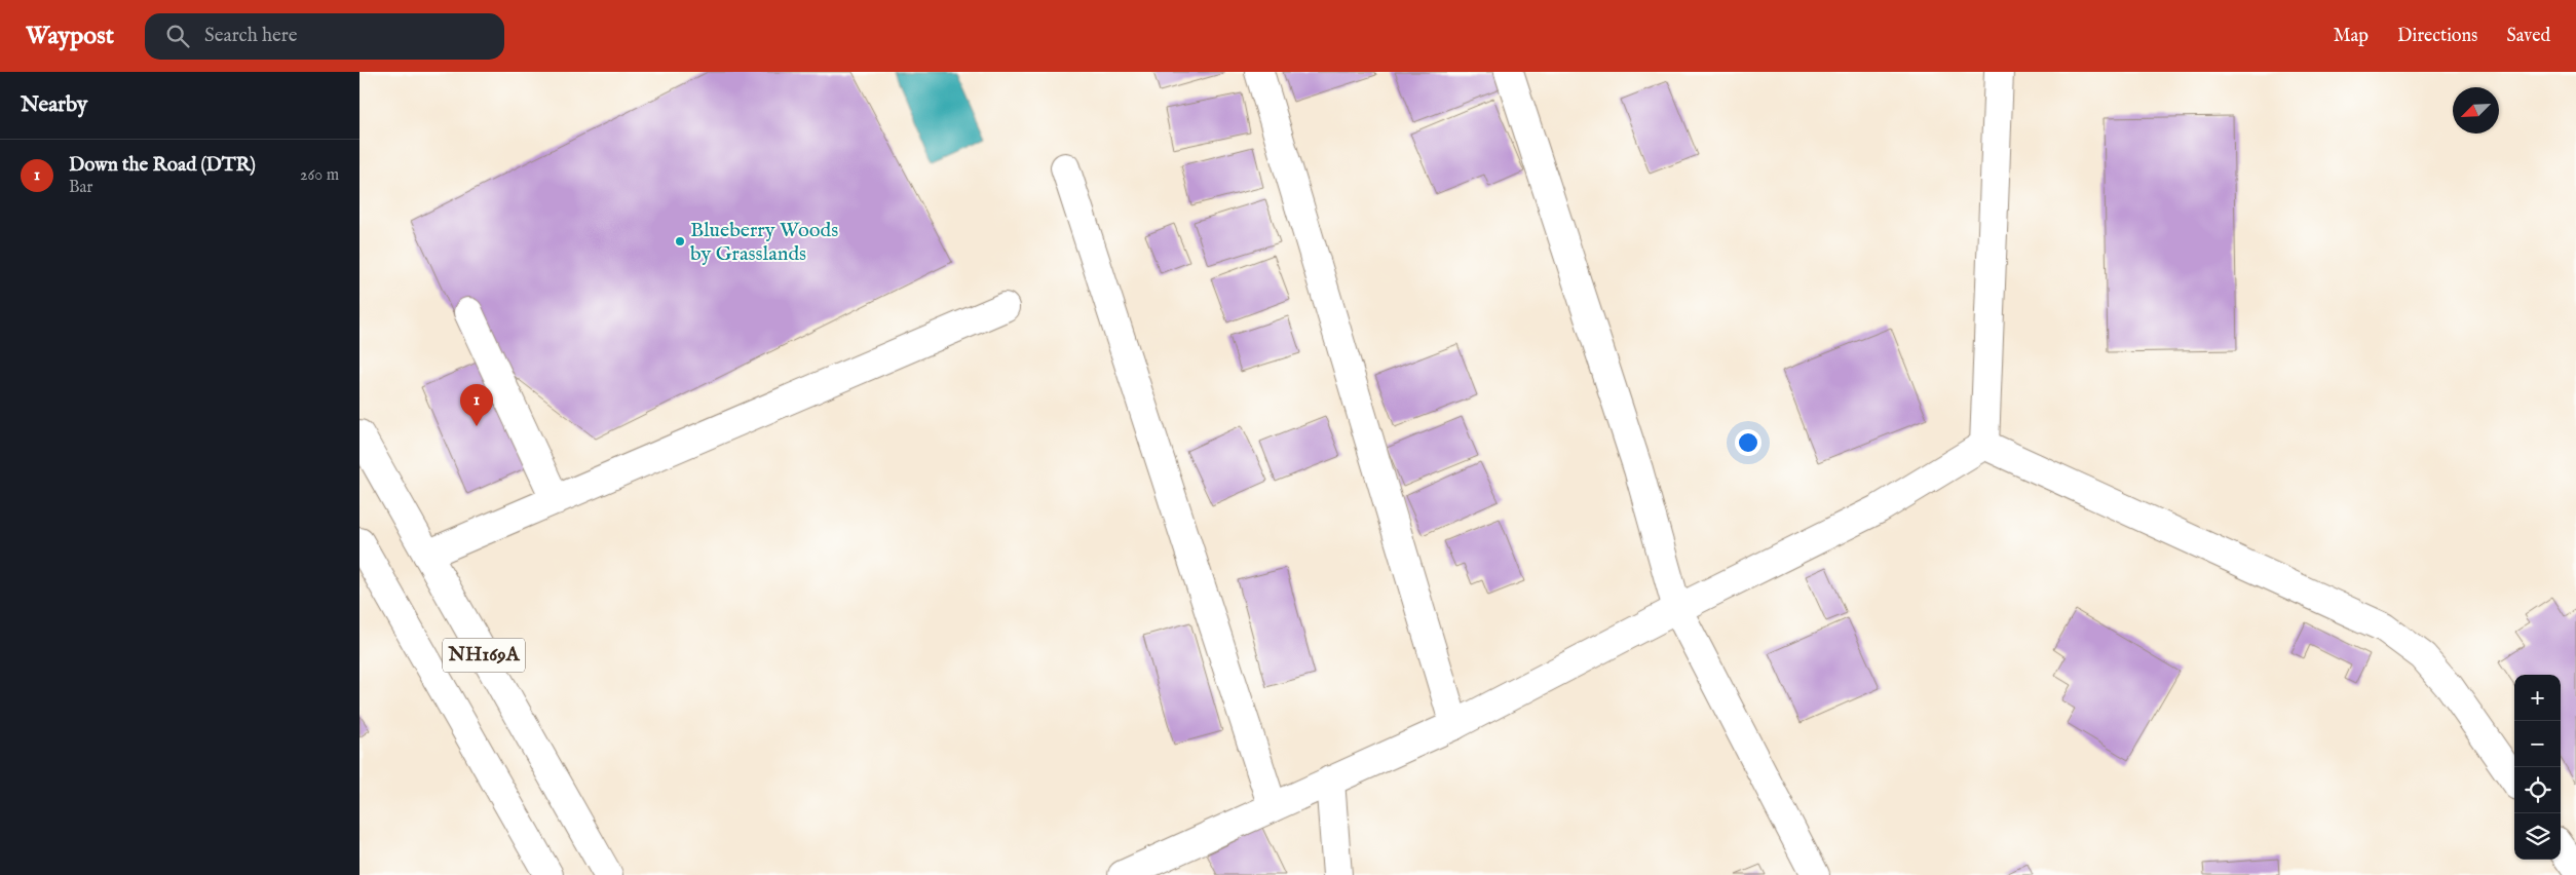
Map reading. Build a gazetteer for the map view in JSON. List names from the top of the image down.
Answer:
{
  "streets": {
    "main road": ["NH169A"]
  },
  "places": ["Blueberry Woods by Grasslands"],
  "north": "bottom left",
  "page": {
    "header": "Waypost",
    "search": "Search here",
    "nav": ["Map", "Directions", "Saved"],
    "heading": "Nearby",
    "list": [
      {
        "mark": "1",
        "name": "Down the Road (DTR)",
        "note": "Bar",
        "value": "260 m"
      }
    ],
    "pins": "1",
    "map_buttons": ["+", "−"]
  }
}
